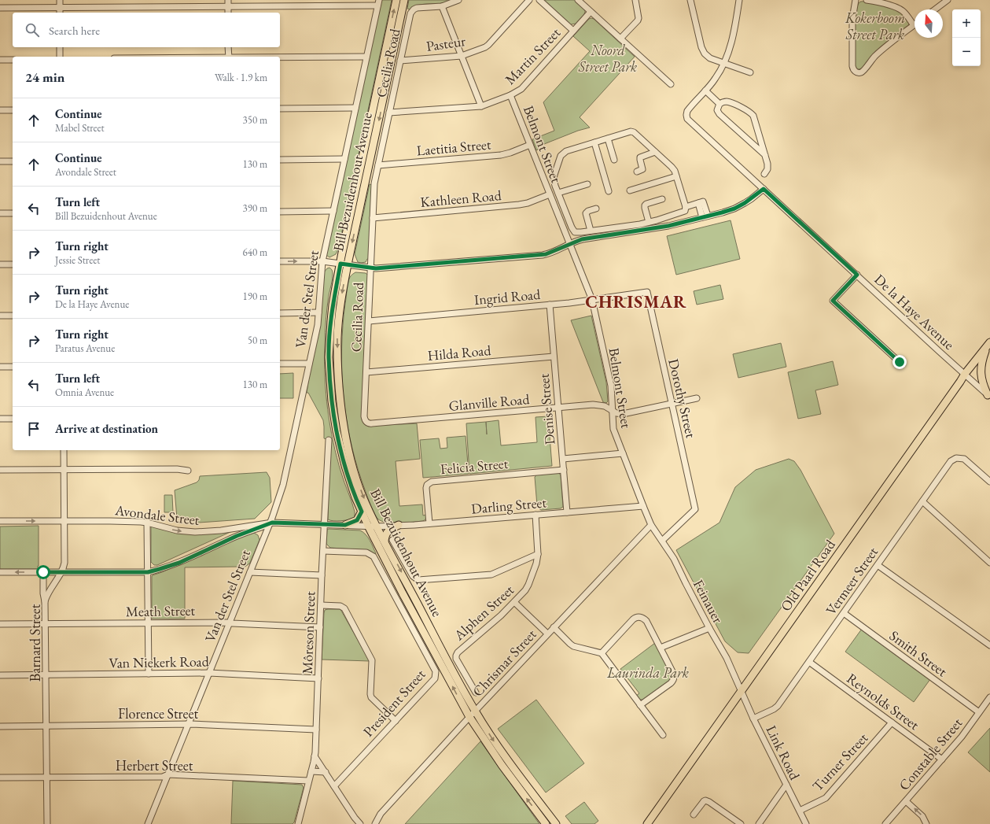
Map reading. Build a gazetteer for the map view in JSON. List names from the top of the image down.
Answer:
{
  "streets": {
    "main road": ["Bill Bezuidenhout Avenue", "Old Paarl Road"],
    "street": [
      "Pasteur",
      "Martin Street",
      "Cecilia Road",
      "Belmont Street",
      "Laetitia Street",
      "Kathleen Road",
      "Ingrid Road",
      "Van der Stel Street",
      "De la Haye Avenue",
      "Hilda Road",
      "Dorothy Street",
      "Glanville Road",
      "Denise Street",
      "Felicia Street",
      "Darling Street",
      "Avondale Street",
      "Vermeer Street",
      "Feinauer",
      "Meath Street",
      "Alphen Street",
      "Môreson Street",
      "Barnard Street",
      "Smith Street",
      "Van Niekerk Road",
      "Chrismar Street",
      "Reynolds Street",
      "President Street",
      "Florence Street",
      "Link Road",
      "Constable Street",
      "Turner Street",
      "Herbert Street"
    ]
  },
  "crossings": [
    ["Pasteur", "Cecilia Road"],
    ["Martin Street", "Cecilia Road"],
    ["Martin Street", "Belmont Street"],
    ["Cecilia Road", "Laetitia Street"],
    ["Cecilia Road", "Kathleen Road"],
    ["Cecilia Road", "Ingrid Road"],
    ["Cecilia Road", "Hilda Road"],
    ["Cecilia Road", "Glanville Road"],
    ["Belmont Street", "Laetitia Street"],
    ["Belmont Street", "Kathleen Road"],
    ["Belmont Street", "Ingrid Road"],
    ["Belmont Street", "Glanville Road"],
    ["Belmont Street", "Darling Street"],
    ["Belmont Street", "Feinauer"],
    ["Belmont Street", "Chrismar Street"],
    ["Bill Bezuidenhout Avenue", "Darling Street"],
    ["Bill Bezuidenhout Avenue", "Avondale Street"],
    ["Bill Bezuidenhout Avenue", "Chrismar Street"],
    ["Ingrid Road", "Dorothy Street"],
    ["Ingrid Road", "Denise Street"],
    ["Van der Stel Street", "Avondale Street"],
    ["Van der Stel Street", "Meath Street"],
    ["Van der Stel Street", "Van Niekerk Road"],
    ["Van der Stel Street", "Florence Street"],
    ["Van der Stel Street", "Herbert Street"],
    ["De la Haye Avenue", "Old Paarl Road"],
    ["Hilda Road", "Denise Street"],
    ["Dorothy Street", "Glanville Road"],
    ["Dorothy Street", "Feinauer"],
    ["Glanville Road", "Denise Street"],
    ["Denise Street", "Felicia Street"],
    ["Denise Street", "Darling Street"],
    ["Felicia Street", "Darling Street"],
    ["Darling Street", "Avondale Street"],
    ["Darling Street", "Alphen Street"],
    ["Avondale Street", "Môreson Street"],
    ["Avondale Street", "Barnard Street"],
    ["Old Paarl Road", "Feinauer"],
    ["Old Paarl Road", "Link Road"],
    ["Vermeer Street", "Smith Street"],
    ["Vermeer Street", "Reynolds Street"],
    ["Vermeer Street", "Link Road"],
    ["Feinauer", "Chrismar Street"],
    ["Feinauer", "Link Road"],
    ["Meath Street", "Môreson Street"],
    ["Meath Street", "Barnard Street"],
    ["Môreson Street", "Van Niekerk Road"],
    ["Môreson Street", "President Street"],
    ["Môreson Street", "Florence Street"],
    ["Môreson Street", "Herbert Street"],
    ["Barnard Street", "Van Niekerk Road"],
    ["Barnard Street", "Florence Street"],
    ["Barnard Street", "Herbert Street"],
    ["Smith Street", "Constable Street"],
    ["Reynolds Street", "Constable Street"],
    ["Reynolds Street", "Turner Street"],
    ["Link Road", "Turner Street"]
  ],
  "districts": ["CHRISMAR"],
  "parks": ["Kokerboom Street Park", "Noord Street Park", "Laurinda Park"],
  "north": "top",
  "page": {
    "map_buttons": ["+", "−"],
    "search": "Search here",
    "heading": ["24 min", "Walk · 1.9 km"],
    "list": [
      ["Continue", "Mabel Street", "350 m"],
      ["Continue", "Avondale Street", "130 m"],
      ["Turn left", "Bill Bezuidenhout Avenue", "390 m"],
      ["Turn right", "Jessie Street", "640 m"],
      ["Turn right", "De la Haye Avenue", "190 m"],
      ["Turn right", "Paratus Avenue", "50 m"],
      ["Turn left", "Omnia Avenue", "130 m"],
      "Arrive at destination"
    ]
  }
}
